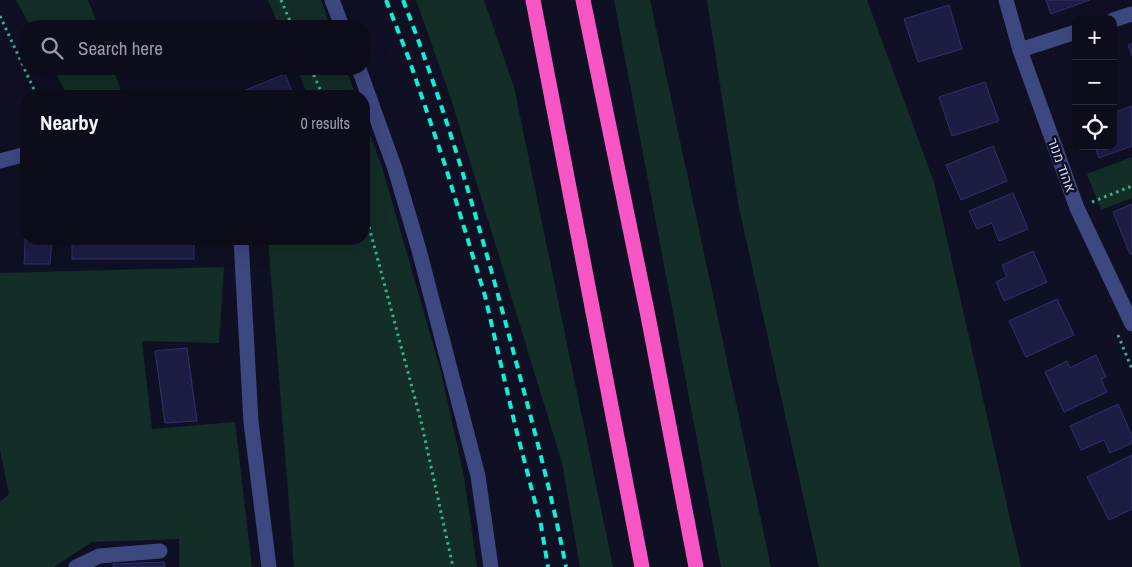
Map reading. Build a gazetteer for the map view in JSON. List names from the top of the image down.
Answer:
{
  "streets": {
    "street": ["אהוד מנור"]
  },
  "page": {
    "map_buttons": ["+", "−"],
    "search": "Search here",
    "heading": ["Nearby", "0 results"]
  }
}
